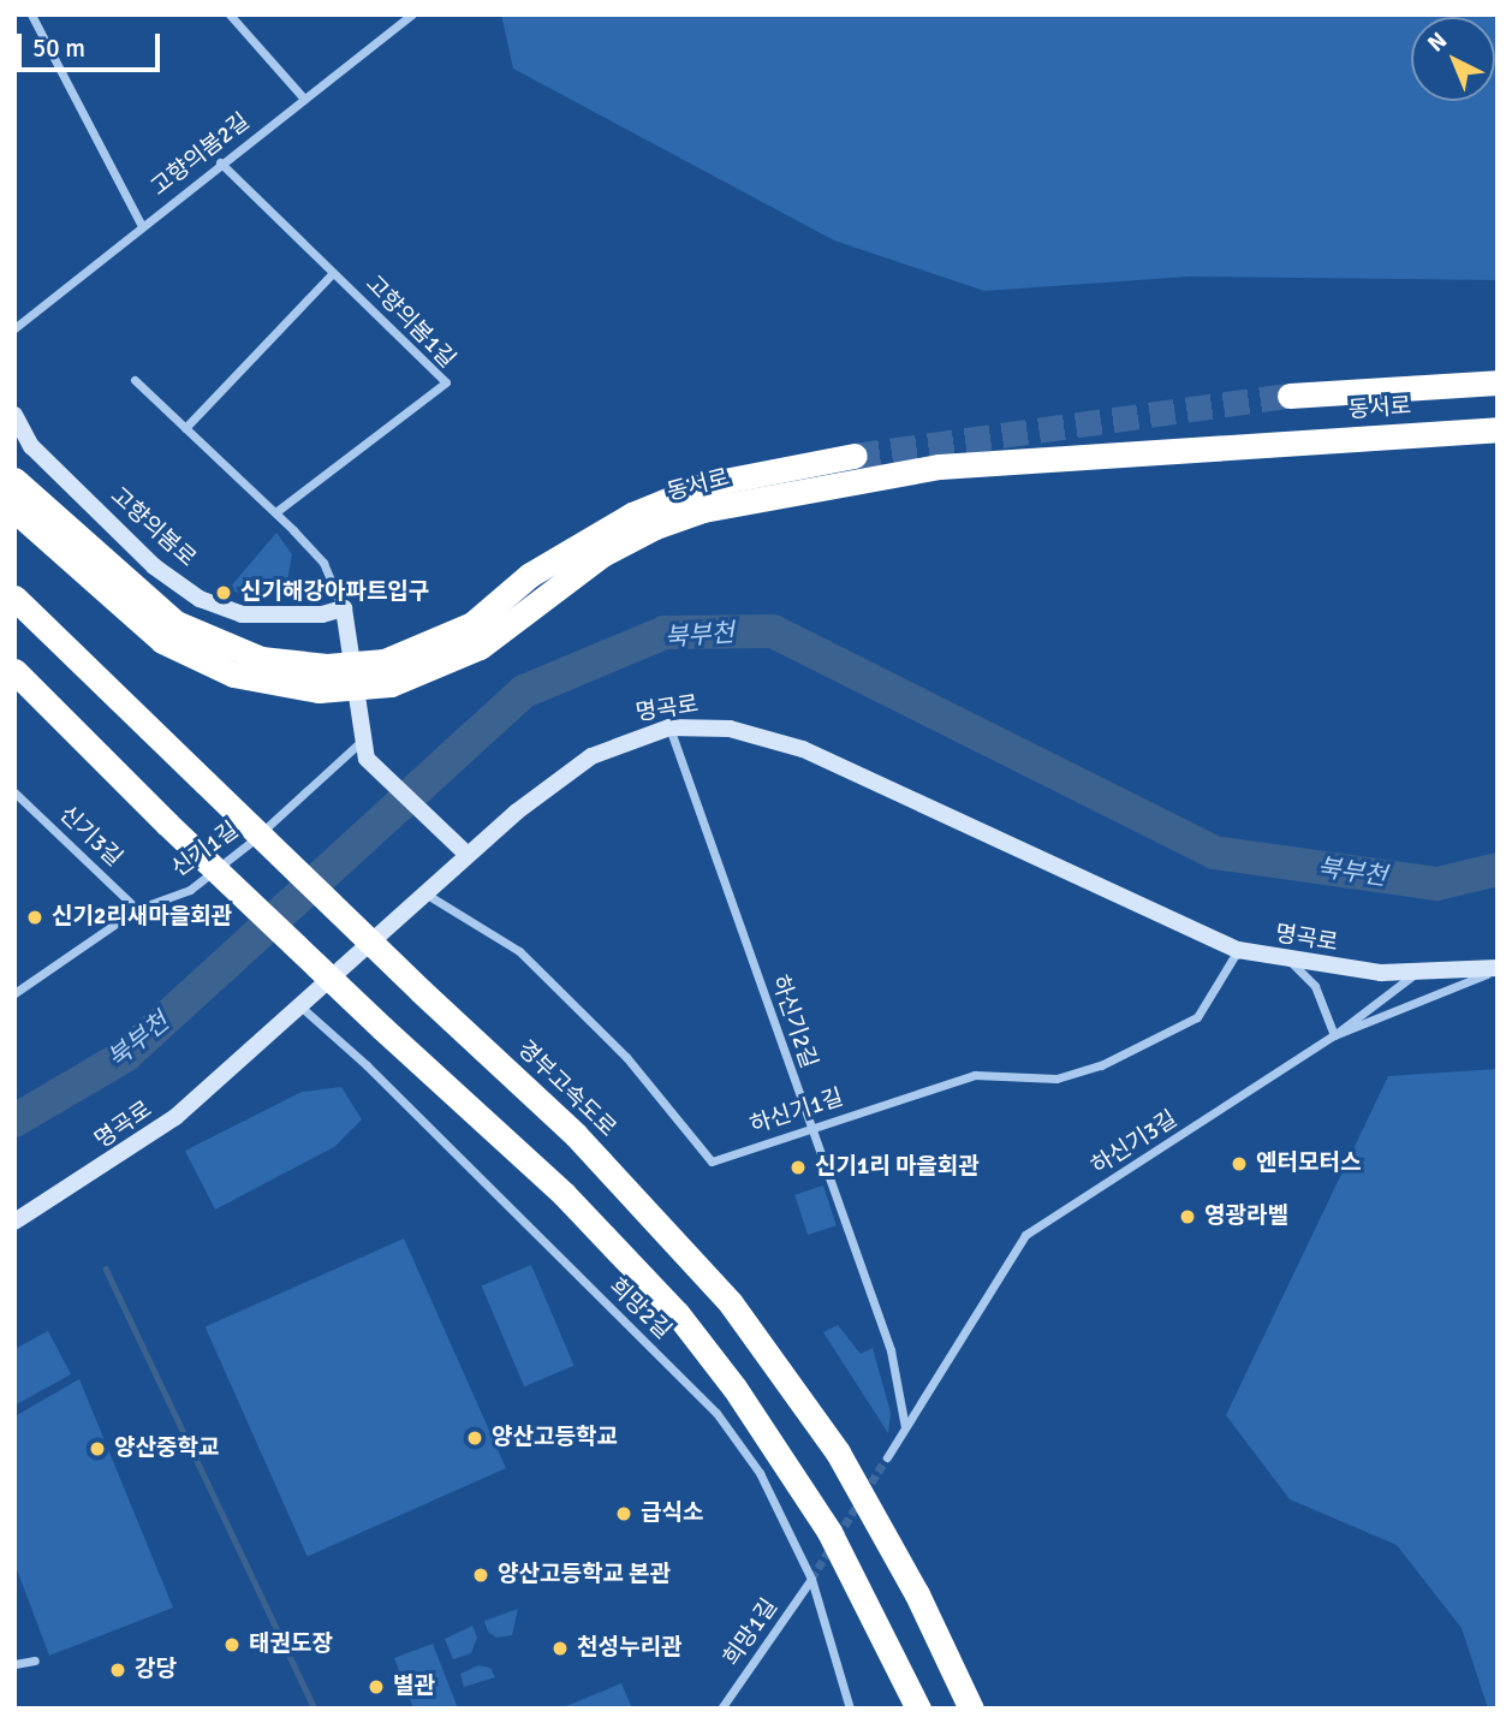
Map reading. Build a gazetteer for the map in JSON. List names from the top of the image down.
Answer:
{
  "streets": {
    "highway": ["동서로", "경부고속도로"],
    "main road": ["고향의봄로", "명곡로"],
    "street": [
      "고향의봄2길",
      "고향의봄1길",
      "신기3길",
      "신기1길",
      "하신기2길",
      "하신기1길",
      "하신기3길",
      "희망2길",
      "희망1길"
    ]
  },
  "crossings": [
    ["고향의봄2길", "고향의봄1길"],
    ["명곡로", "하신기2길"],
    ["명곡로", "하신기1길"],
    ["명곡로", "하신기3길"],
    ["명곡로", "희망2길"],
    ["신기3길", "신기1길"],
    ["하신기2길", "하신기1길"],
    ["하신기2길", "하신기3길"],
    ["희망2길", "희망1길"]
  ],
  "water": ["북부천"],
  "places": [
    "신기해강아파트입구",
    "신기2리새마을회관",
    "엔터모터스",
    "신기1리 마을회관",
    "영광라벨",
    "양산고등학교",
    "양산중학교",
    "급식소",
    "양산고등학교 본관",
    "태권도장",
    "천성누리관",
    "강당",
    "별관"
  ],
  "scale_bar": "50 m",
  "north": "top left"
}
